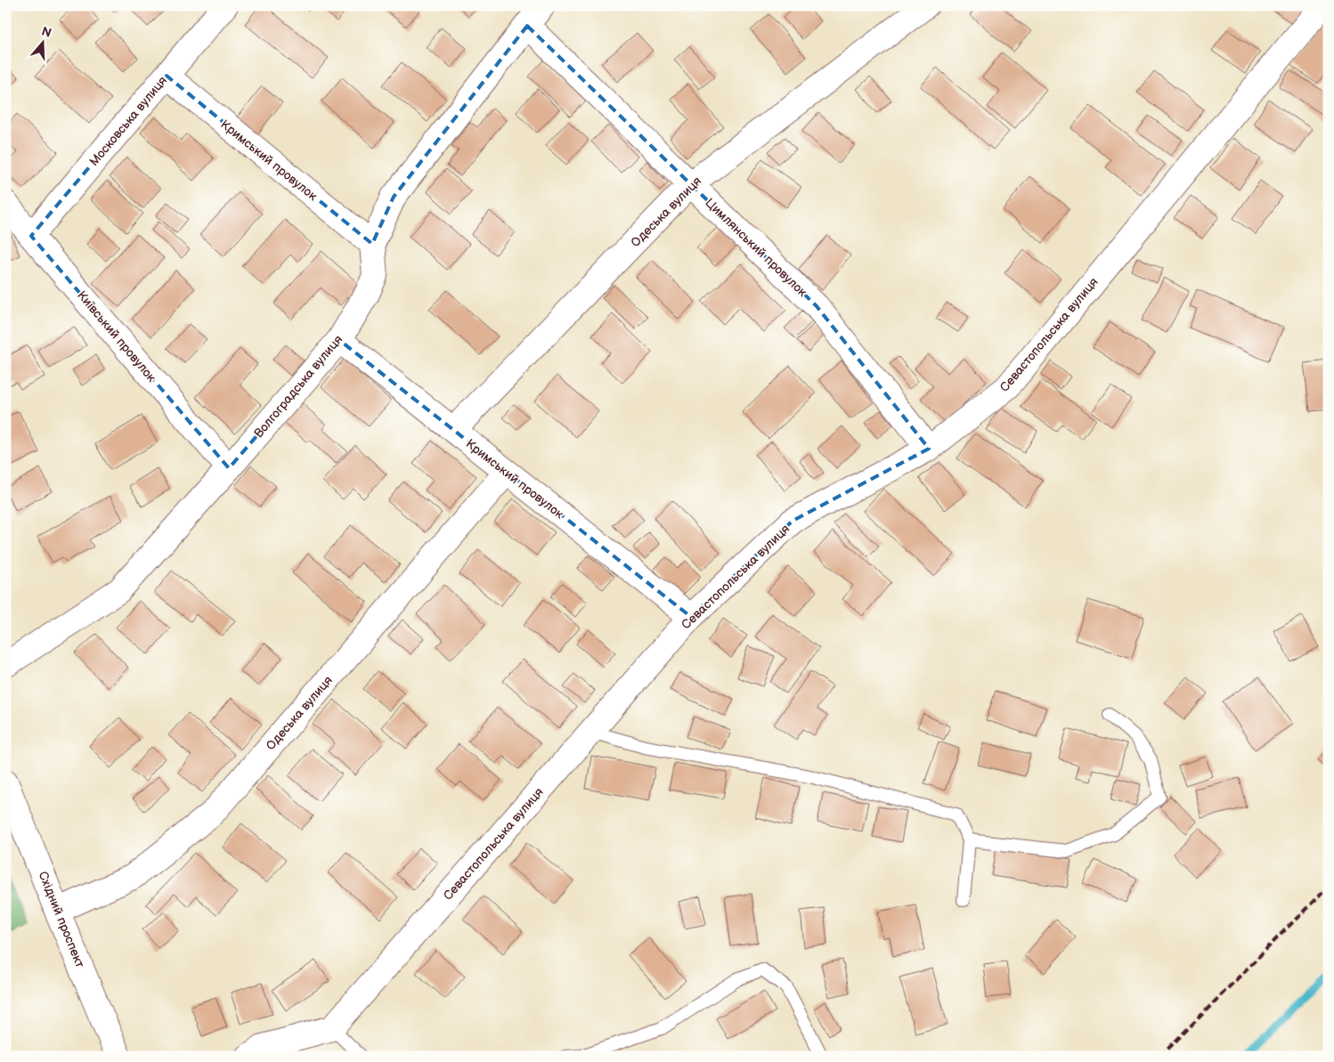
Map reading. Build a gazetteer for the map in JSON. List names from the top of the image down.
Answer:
{
  "streets": {
    "street": [
      "Московська вулиця",
      "Кримський провулок",
      "Одеська вулиця",
      "Цимлянський провулок",
      "Севастопольська вулиця",
      "Київський провулок",
      "Волгоградська вулиця",
      "Східний проспект"
    ]
  },
  "crossings": [
    ["Московська вулиця", "Кримський провулок"],
    ["Московська вулиця", "Київський провулок"],
    ["Кримський провулок", "Одеська вулиця"],
    ["Кримський провулок", "Севастопольська вулиця"],
    ["Кримський провулок", "Волгоградська вулиця"],
    ["Одеська вулиця", "Цимлянський провулок"],
    ["Одеська вулиця", "Східний проспект"],
    ["Цимлянський провулок", "Севастопольська вулиця"],
    ["Цимлянський провулок", "Волгоградська вулиця"],
    ["Київський провулок", "Волгоградська вулиця"]
  ],
  "north": "top"
}
